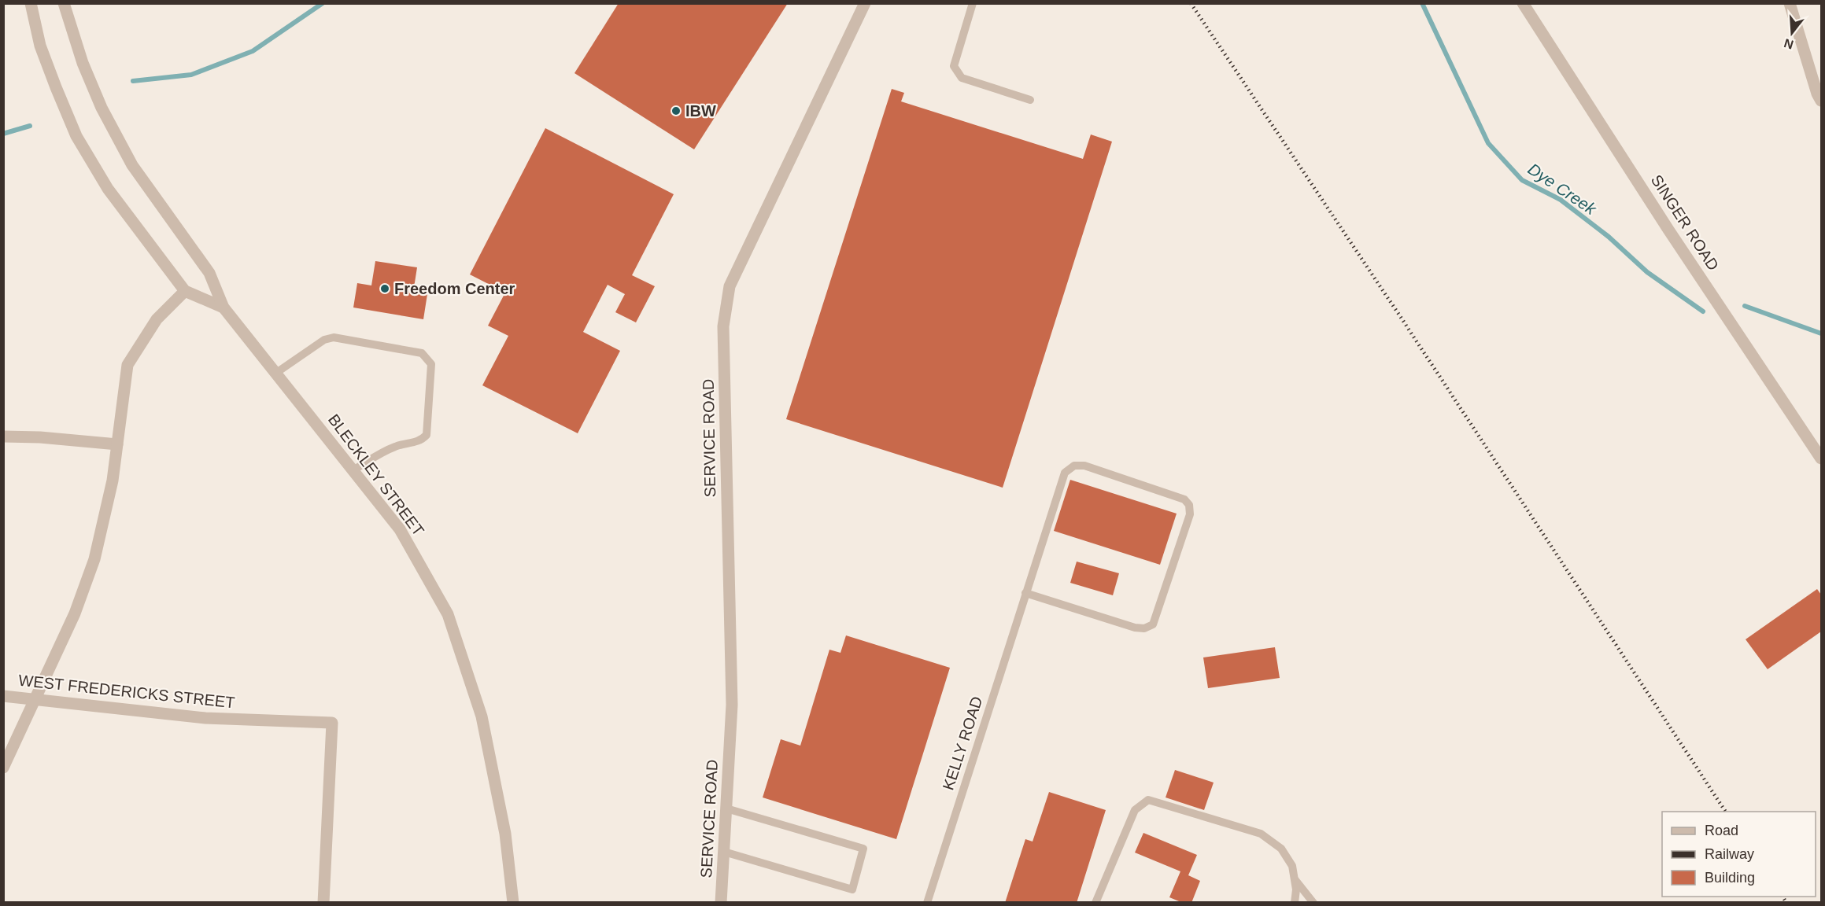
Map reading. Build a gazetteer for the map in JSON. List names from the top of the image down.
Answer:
{
  "streets": {
    "street": [
      "SINGER ROAD",
      "SERVICE ROAD",
      "BLECKLEY STREET",
      "WEST FREDERICKS STREET"
    ],
    "lane": ["KELLY ROAD"]
  },
  "water": ["Dye Creek"],
  "places": ["IBW", "Freedom Center"],
  "legend": ["Road", "Railway", "Building"],
  "north": "bottom"
}
